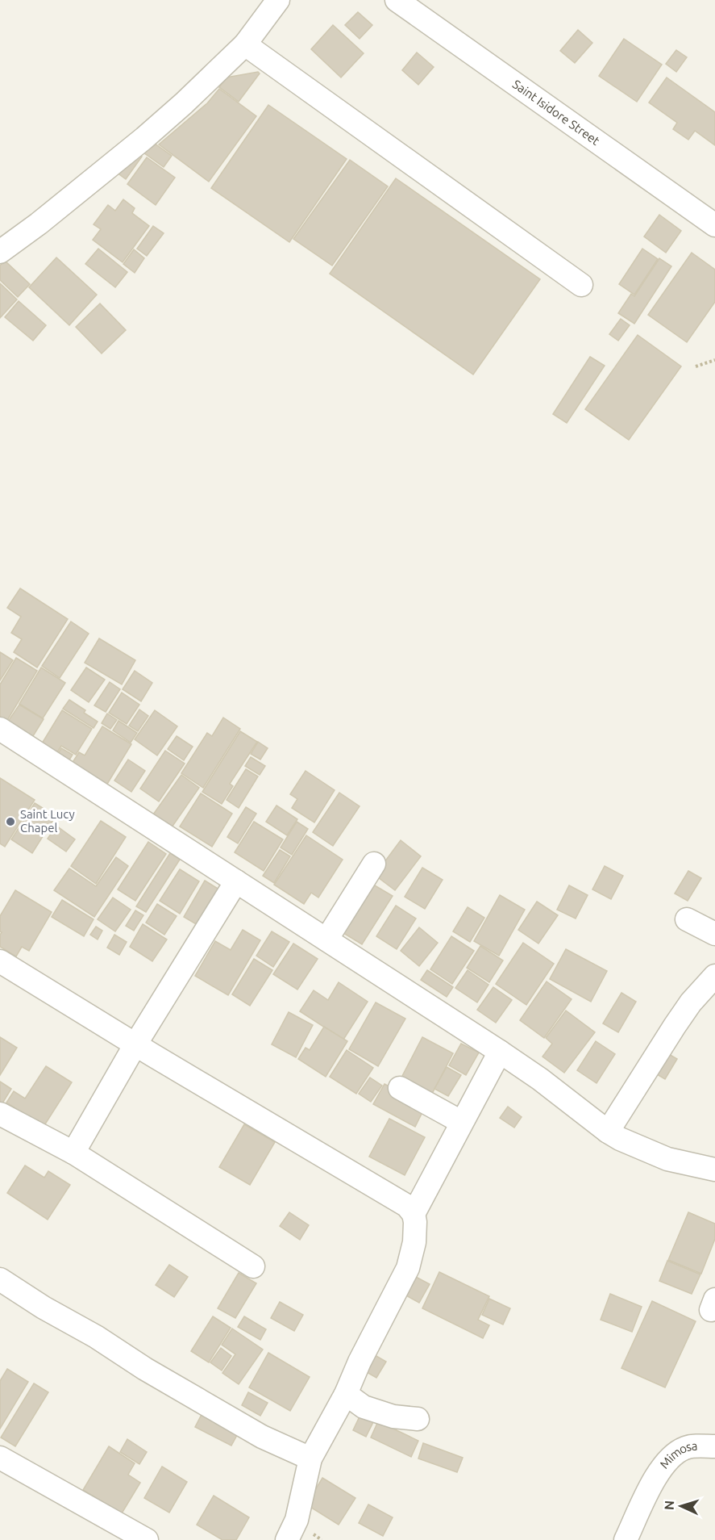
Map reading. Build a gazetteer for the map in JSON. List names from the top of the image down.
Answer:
{
  "streets": {
    "street": ["Saint Isidore Street", "Mimosa"]
  },
  "places": ["Saint Lucy Chapel"],
  "north": "left"
}
